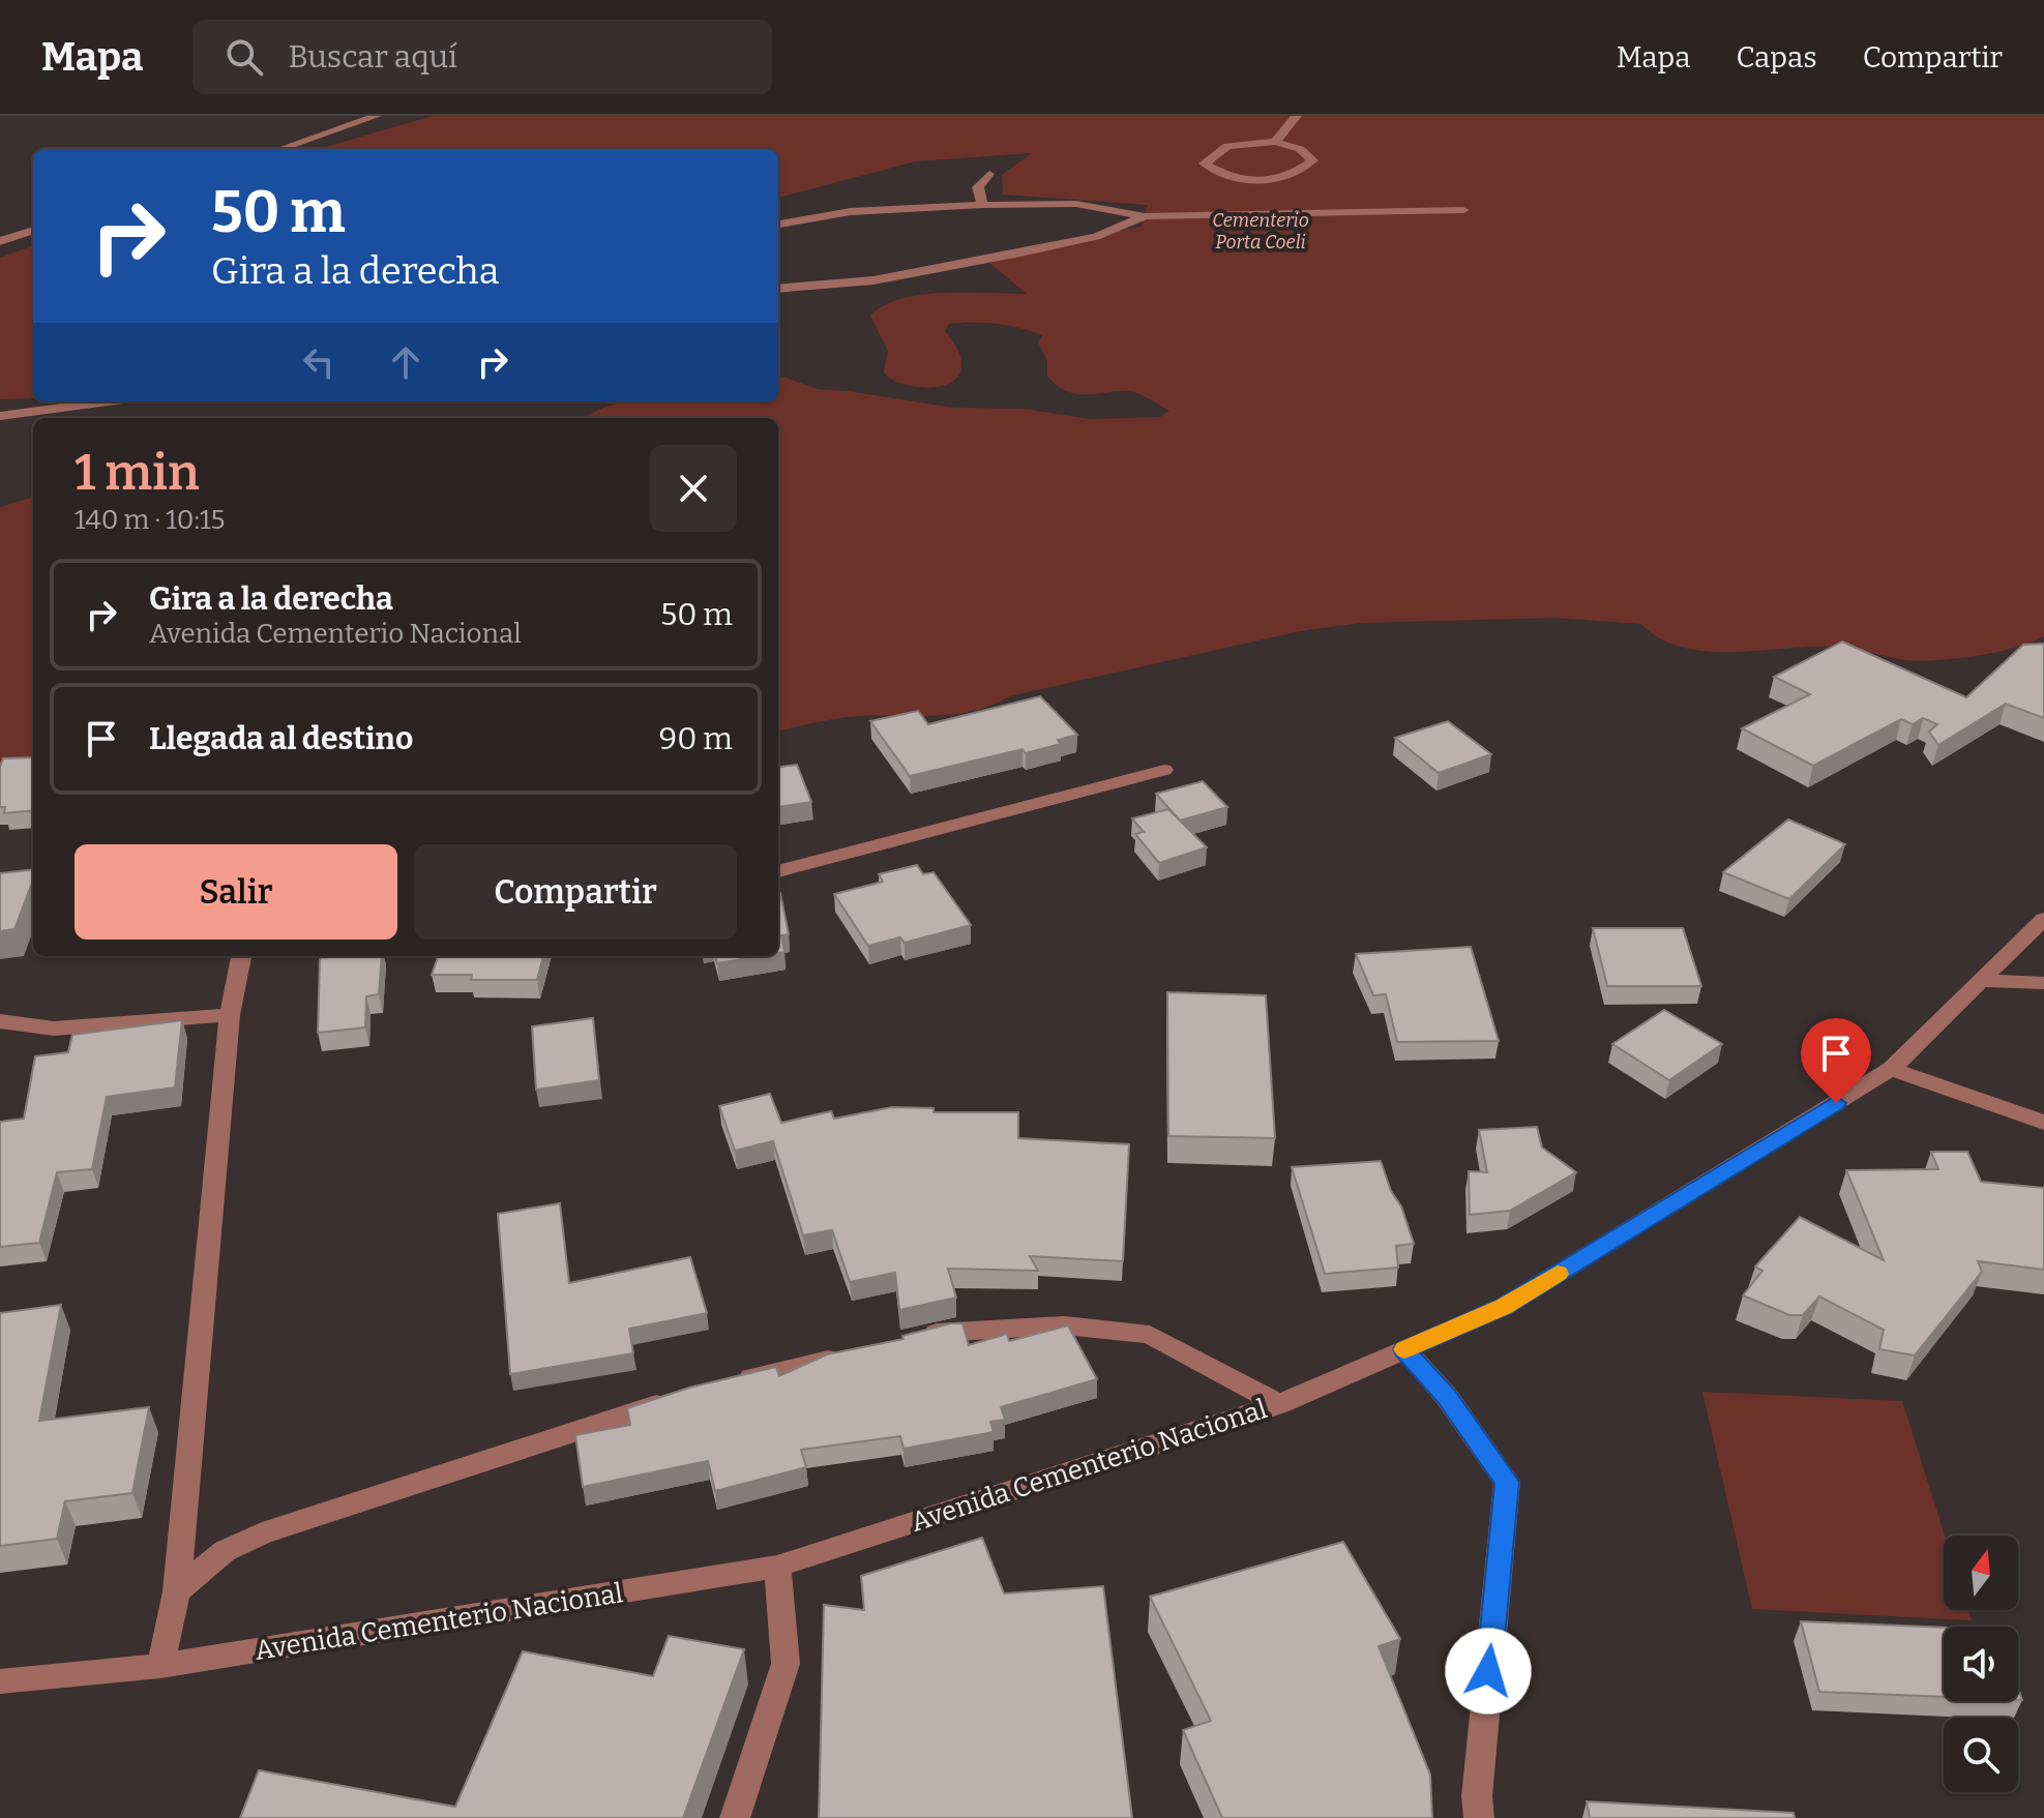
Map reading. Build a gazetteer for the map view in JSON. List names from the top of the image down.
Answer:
{
  "streets": {
    "street": ["Avenida Cementerio Nacional"]
  },
  "parks": ["Cementerio Porta Coeli"],
  "north": "top",
  "page": {
    "header": "Mapa",
    "search": "Buscar aquí",
    "nav": ["Mapa", "Capas", "Compartir"],
    "turn": ["50 m", "Gira a la derecha"],
    "heading": ["1 min", "140 m · 10:15"],
    "list": [
      {
        "name": "Gira a la derecha",
        "note": "Avenida Cementerio Nacional",
        "value": "50 m"
      },
      {
        "name": "Llegada al destino",
        "value": "90 m"
      }
    ],
    "buttons": ["Salir", "Compartir"]
  }
}
